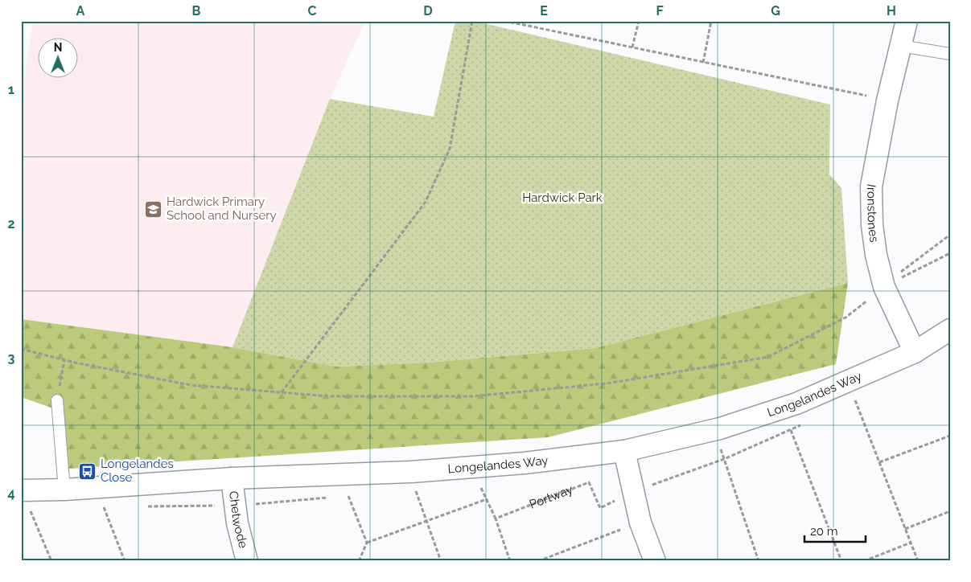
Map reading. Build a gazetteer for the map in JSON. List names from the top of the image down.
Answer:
{
  "streets": {
    "street": ["Ironstones", "Longelandes Way", "Chetwode"],
    "path": ["Portway"]
  },
  "crossings": [
    ["Ironstones", "Longelandes Way"],
    ["Longelandes Way", "Chetwode"]
  ],
  "parks": ["Hardwick Park"],
  "places": {
    "school or university": ["Hardwick Primary School and Nursery"],
    "bus stop": ["Longelandes Close"]
  },
  "scale_bar": "20 m",
  "north": "top",
  "grid": {
    "columns": [
      "A",
      "B",
      "C",
      "D",
      "E",
      "F",
      "G",
      "H"
    ],
    "rows": [
      "1",
      "2",
      "3",
      "4"
    ]
  }
}
